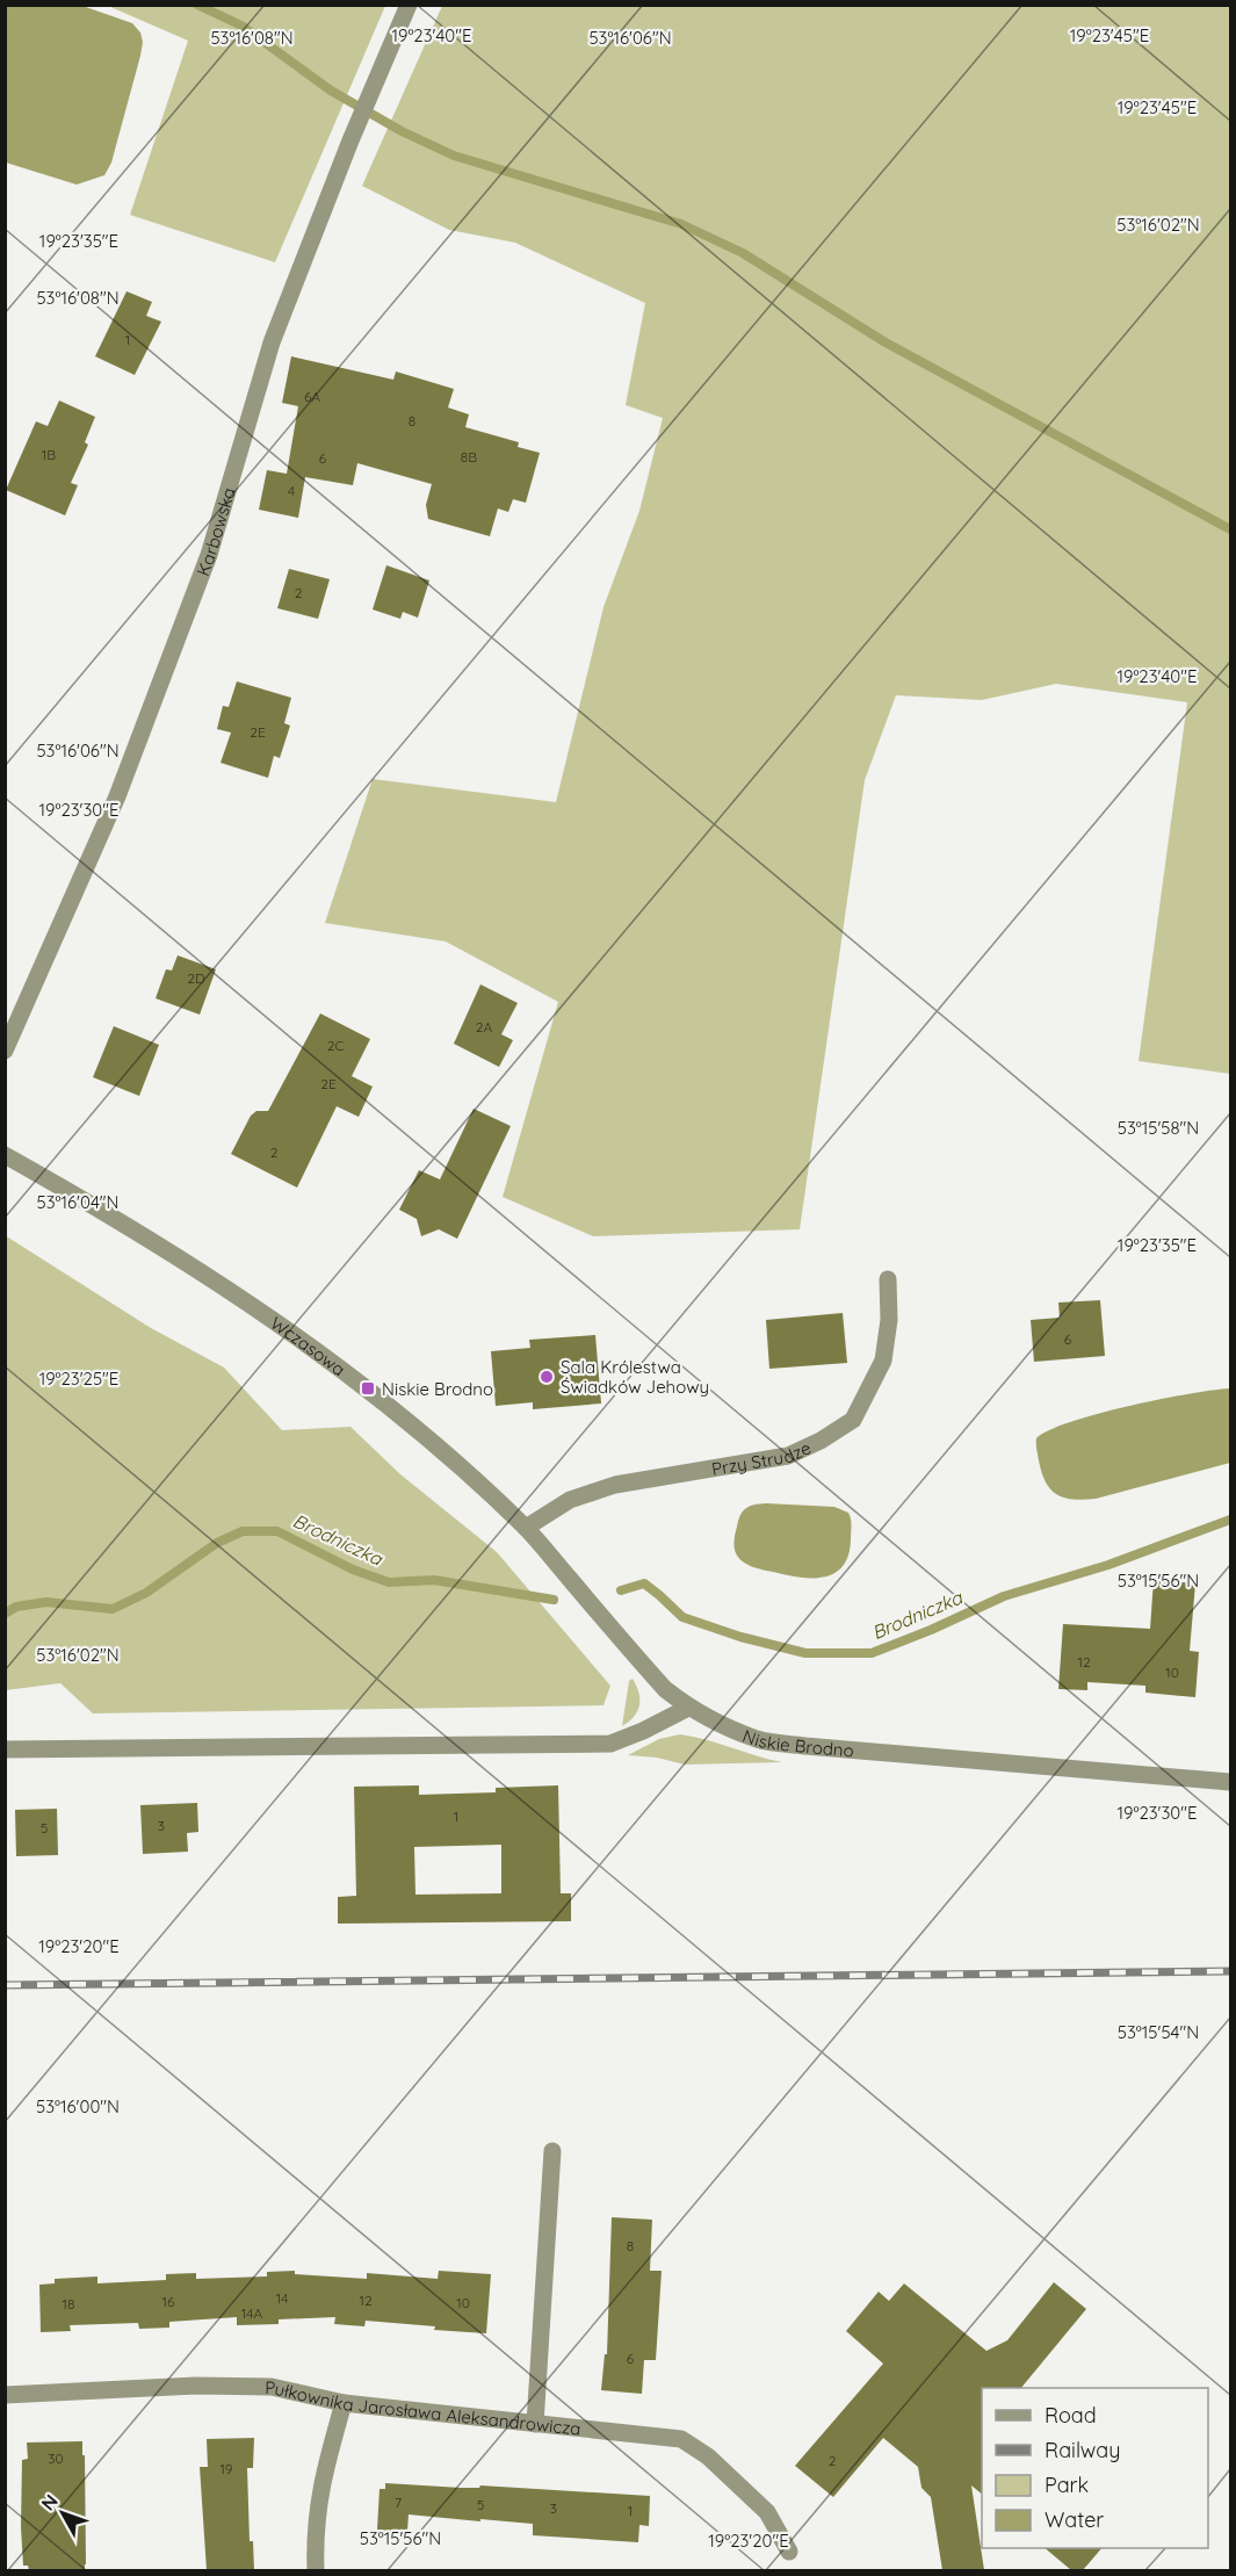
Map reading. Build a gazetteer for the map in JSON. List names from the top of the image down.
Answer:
{
  "streets": {
    "street": [
      "Karbowska",
      "Wczasowa",
      "Przy Strudze",
      "Niskie Brodno",
      "Pułkownika Jarosława Aleksandrowicza"
    ]
  },
  "crossings": [
    ["Wczasowa", "Przy Strudze"],
    ["Wczasowa", "Niskie Brodno"]
  ],
  "water": ["Brodniczka"],
  "places": {
    "other": ["Sala Królestwa Świadków Jehowy"],
    "transit": ["Niskie Brodno"]
  },
  "house_numbers": [
    "1",
    "6A",
    "8",
    "1B",
    "8B",
    "6",
    "4",
    "2",
    "2E",
    "2D",
    "2A",
    "2C",
    "2E",
    "2",
    "6",
    "12",
    "10",
    "1",
    "3",
    "5",
    "8",
    "14",
    "12",
    "16",
    "10",
    "18",
    "14A",
    "6",
    "30",
    "2",
    "19",
    "7",
    "5",
    "3",
    "1"
  ],
  "legend": [
    "Road",
    "Railway",
    "Park",
    "Water"
  ],
  "north": "top left",
  "coordinates": [
    "19°23'40\"E",
    "19°23'45\"E",
    "53°16'08\"N",
    "53°16'06\"N",
    "53°16'02\"N",
    "19°23'35\"E",
    "19°23'30\"E",
    "53°15'58\"N",
    "53°16'04\"N",
    "19°23'25\"E",
    "53°15'56\"N",
    "19°23'20\"E",
    "53°15'54\"N",
    "53°16'00\"N"
  ]
}
